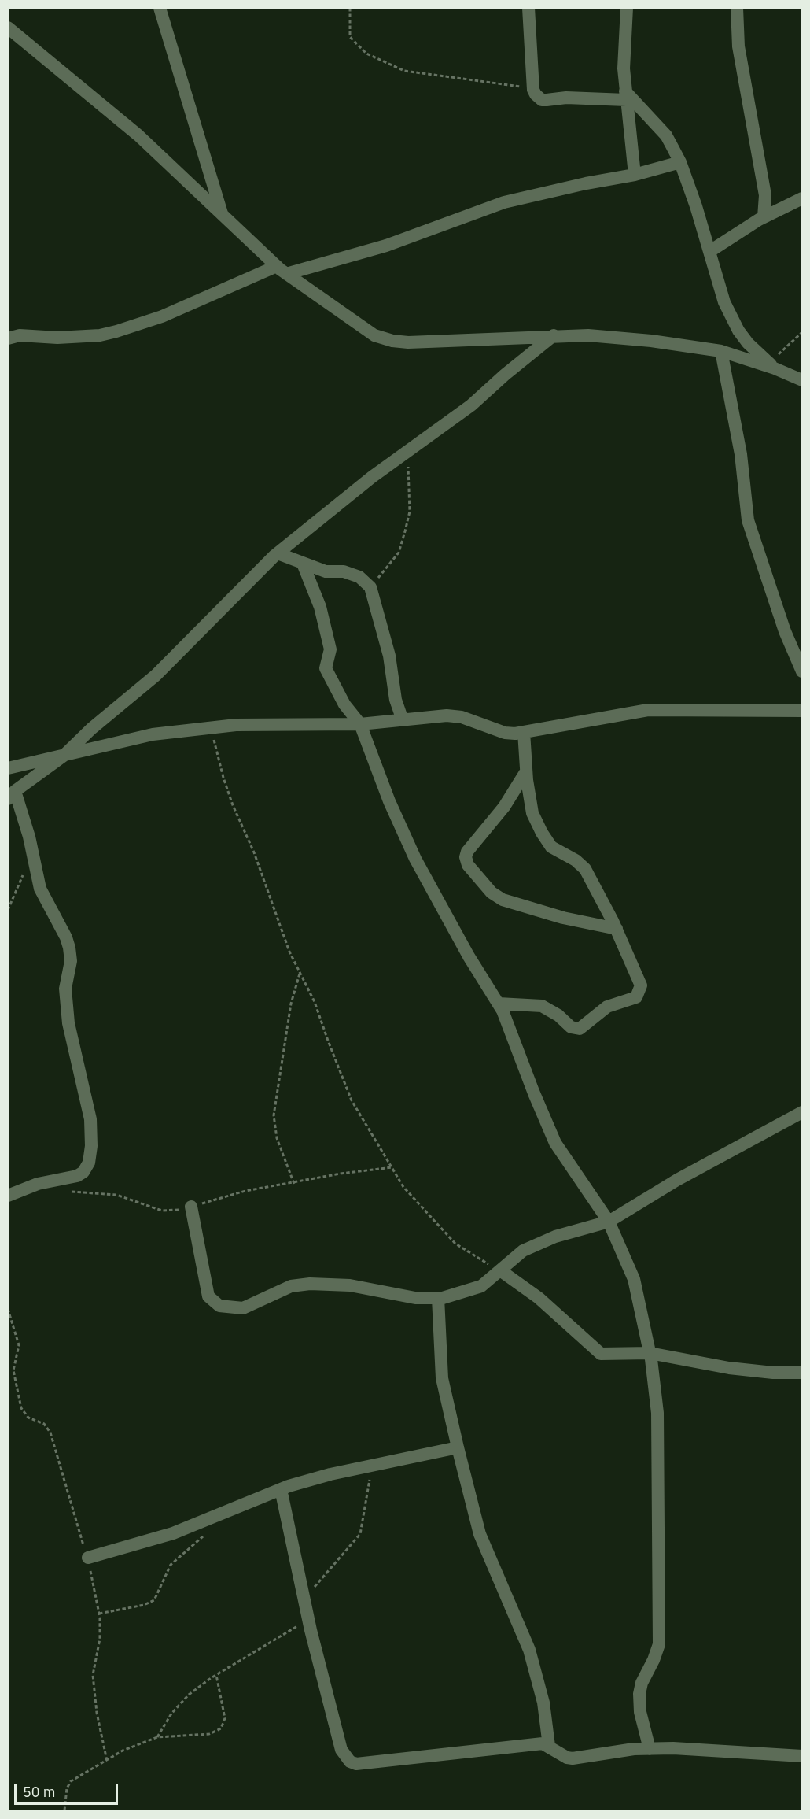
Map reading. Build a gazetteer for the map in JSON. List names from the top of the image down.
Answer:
{
  "scale_bar": "50 m"
}
